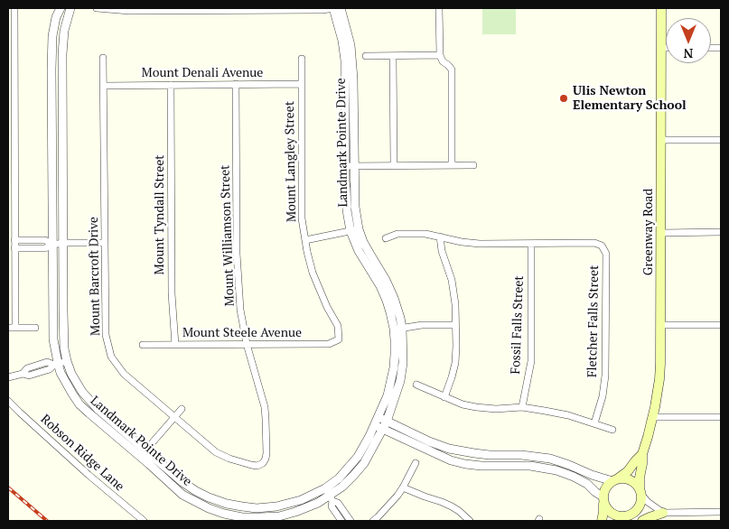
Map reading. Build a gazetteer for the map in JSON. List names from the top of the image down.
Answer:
{
  "streets": {
    "main road": ["Greenway Road"],
    "street": [
      "Mount Denali Avenue",
      "Landmark Pointe Drive",
      "Mount Langley Street",
      "Mount Tyndall Street",
      "Mount Williamson Street",
      "Mount Barcroft Drive",
      "Fletcher Falls Street",
      "Fossil Falls Street",
      "Mount Steele Avenue",
      "Robson Ridge Lane"
    ]
  },
  "crossings": [
    ["Mount Denali Avenue", "Mount Langley Street"],
    ["Mount Denali Avenue", "Mount Tyndall Street"],
    ["Mount Denali Avenue", "Mount Williamson Street"],
    ["Mount Denali Avenue", "Mount Barcroft Drive"],
    ["Mount Langley Street", "Mount Steele Avenue"],
    ["Mount Tyndall Street", "Mount Steele Avenue"],
    ["Mount Williamson Street", "Mount Barcroft Drive"],
    ["Mount Williamson Street", "Mount Steele Avenue"],
    ["Fletcher Falls Street", "Fossil Falls Street"]
  ],
  "places": ["Ulis Newton Elementary School"],
  "north": "bottom"
}
